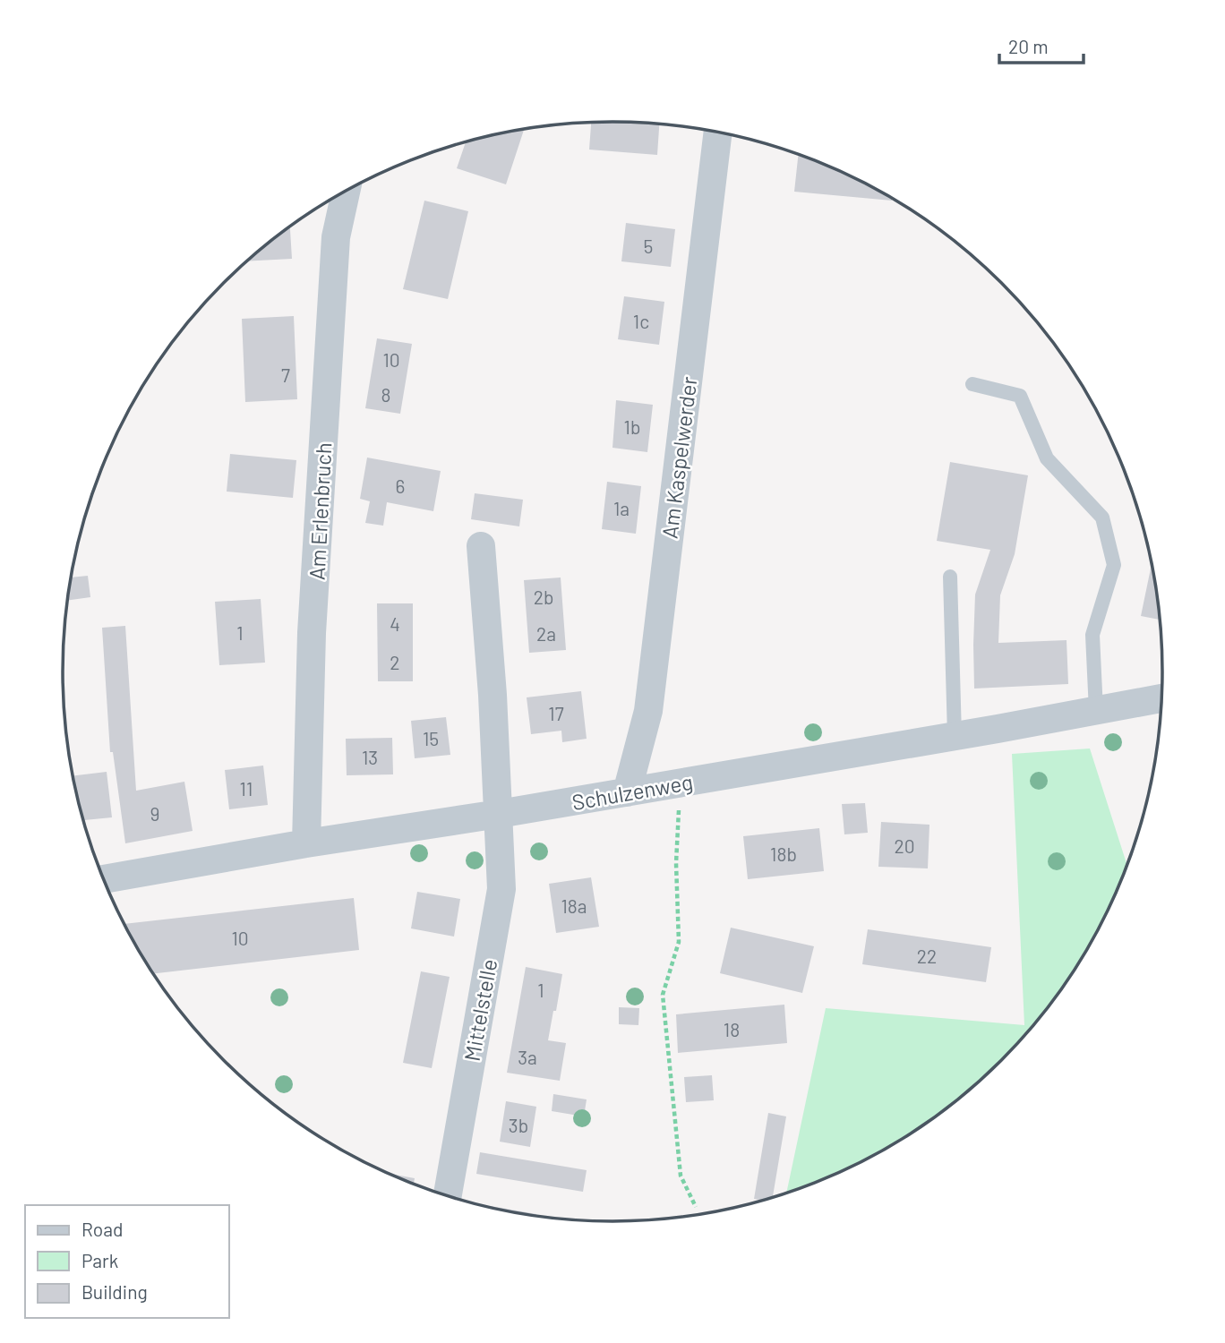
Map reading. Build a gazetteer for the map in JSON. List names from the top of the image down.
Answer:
{
  "streets": {
    "street": [
      "Am Kaspelwerder",
      "Am Erlenbruch",
      "Schulzenweg",
      "Mittelstelle"
    ]
  },
  "crossings": [
    ["Am Kaspelwerder", "Schulzenweg"],
    ["Am Erlenbruch", "Schulzenweg"],
    ["Schulzenweg", "Mittelstelle"]
  ],
  "house_numbers": [
    "5",
    "1c",
    "10",
    "7",
    "8",
    "1b",
    "6",
    "1a",
    "2b",
    "4",
    "1",
    "2a",
    "2",
    "17",
    "15",
    "13",
    "11",
    "9",
    "20",
    "18b",
    "18a",
    "10",
    "22",
    "1",
    "18",
    "3a",
    "3b"
  ],
  "legend": ["Road", "Park", "Building"],
  "scale_bar": "20 m"
}
